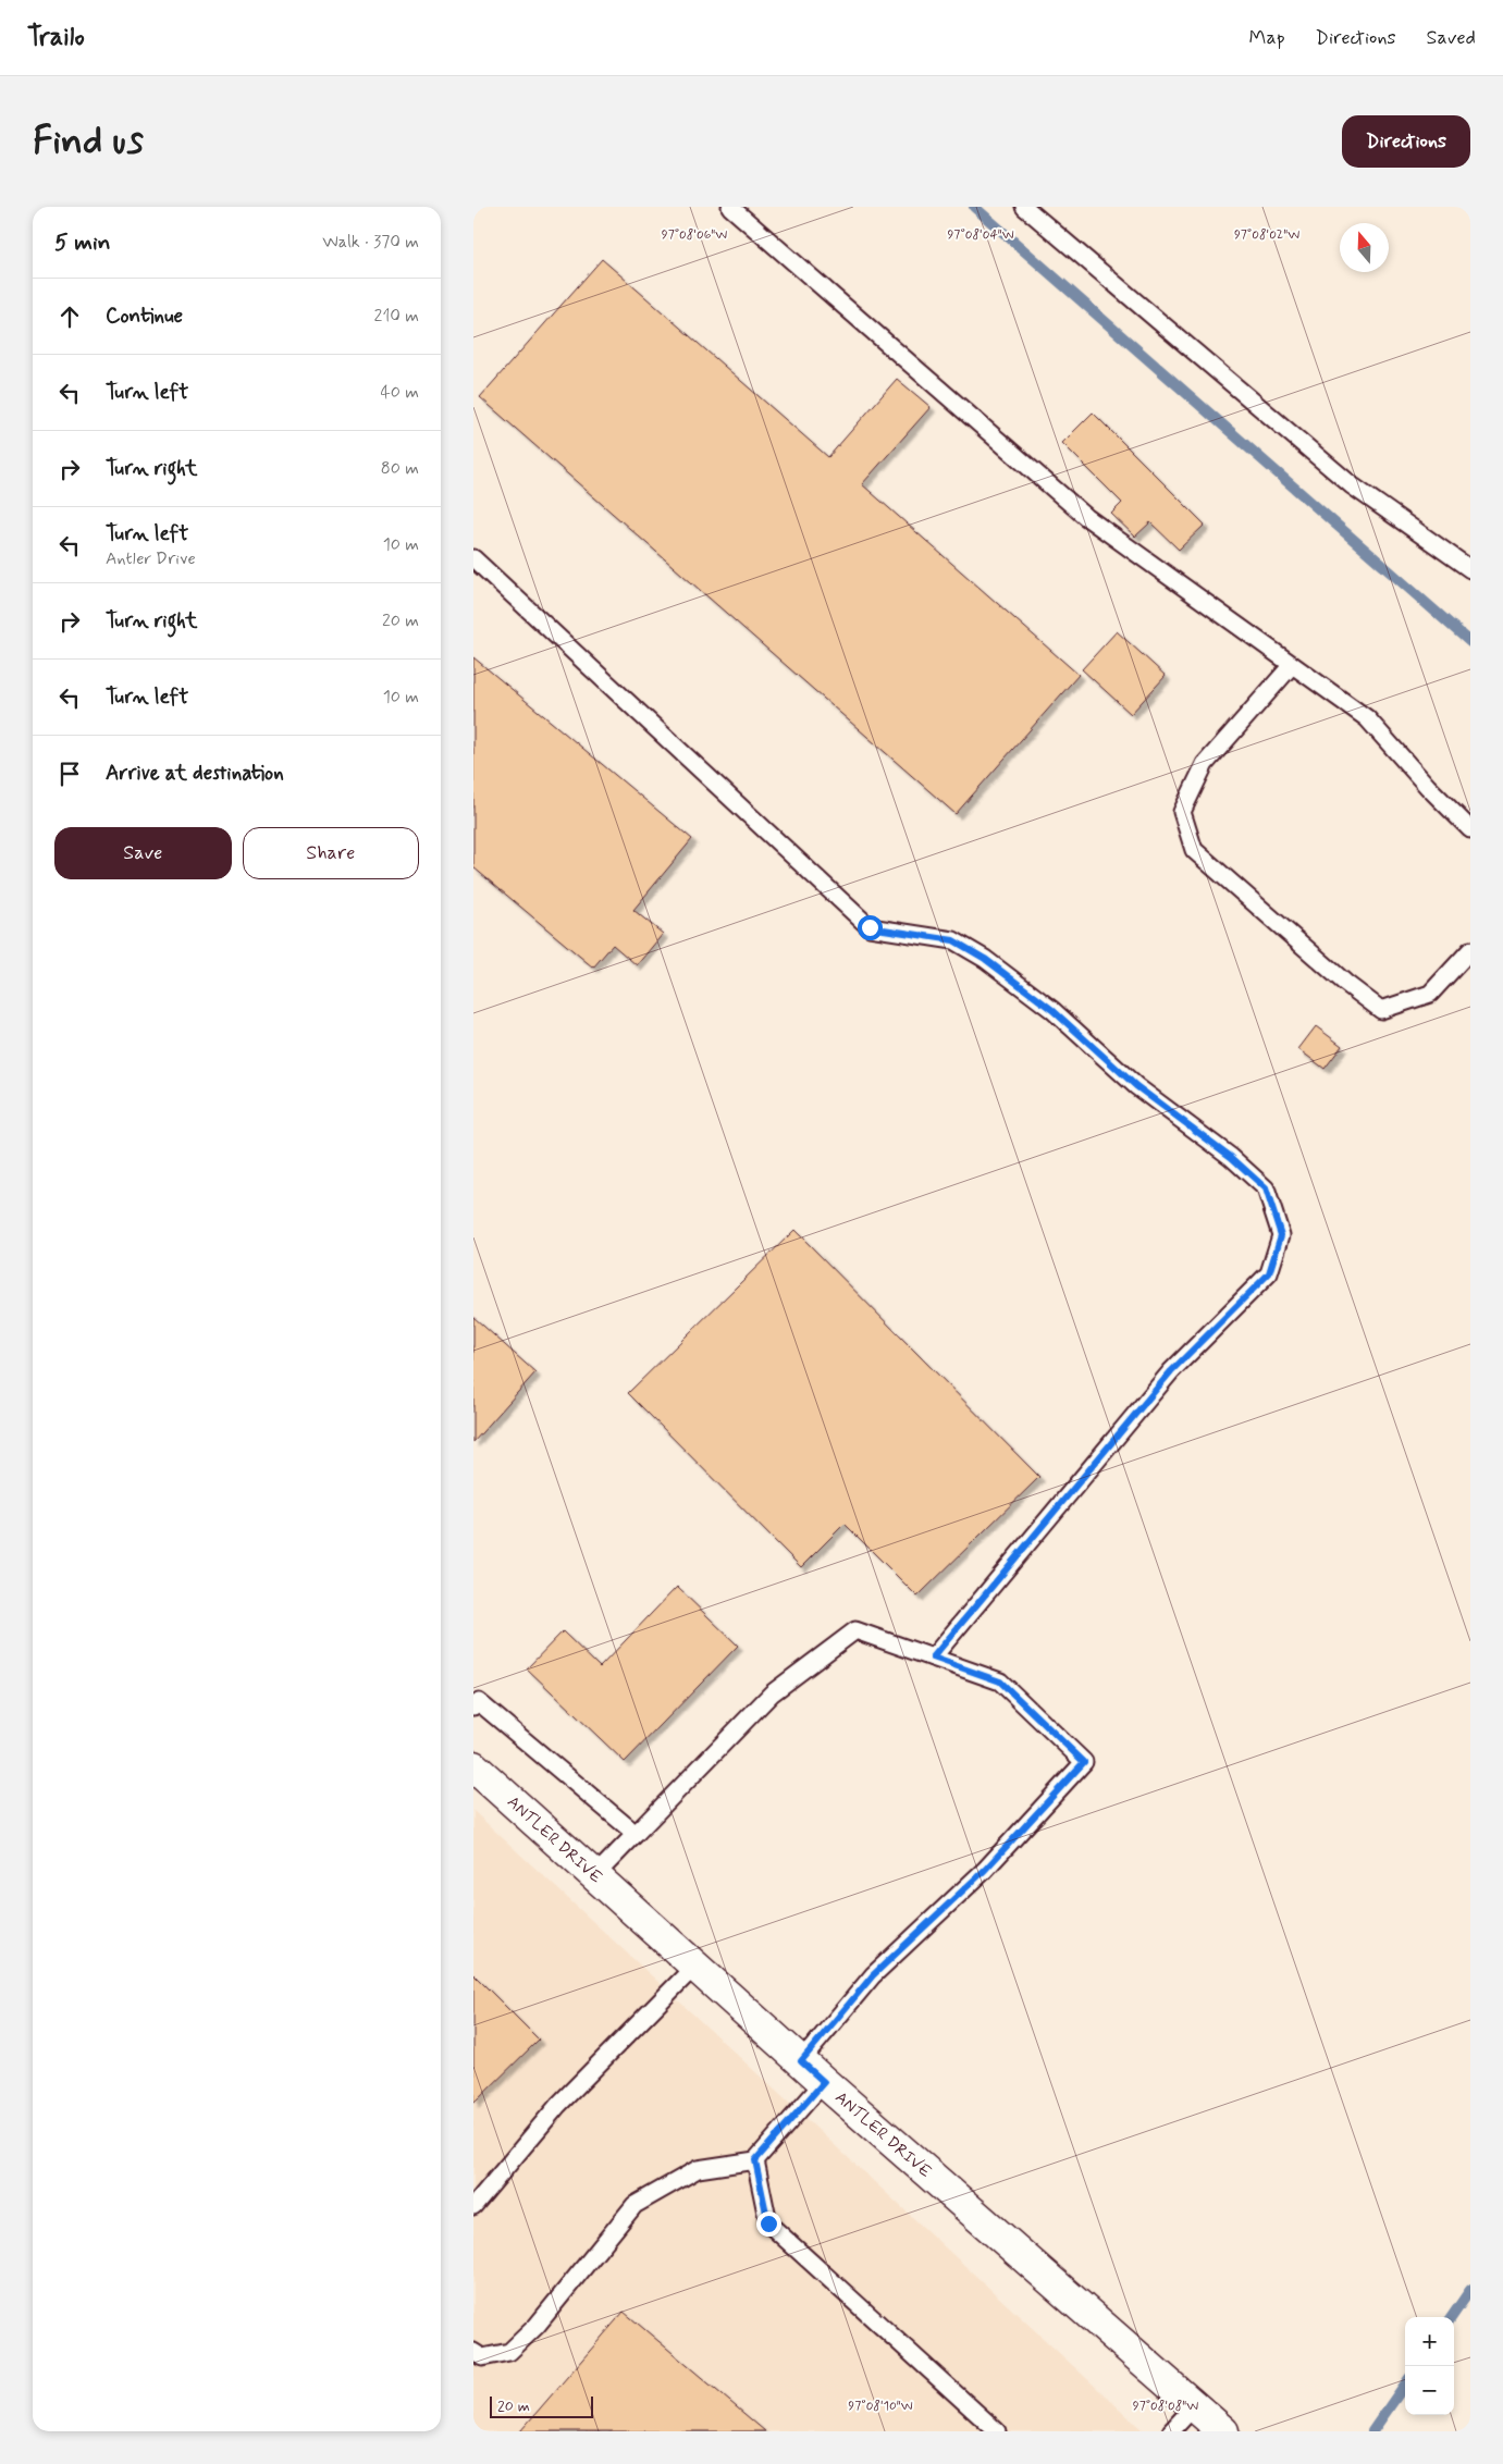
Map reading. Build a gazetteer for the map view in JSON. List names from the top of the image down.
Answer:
{
  "streets": {
    "street": ["ANTLER DRIVE"]
  },
  "scale_bar": "20 m",
  "north": "top",
  "page": {
    "header": "Trailo",
    "nav": ["Map", "Directions", "Saved"],
    "buttons": [
      "Directions",
      ["Save", "Share"]
    ],
    "title": "Find us",
    "heading": ["5 min", "Walk · 370 m"],
    "list": [
      ["Continue", "210 m"],
      ["Turn left", "40 m"],
      ["Turn right", "80 m"],
      ["Turn left", "Antler Drive", "10 m"],
      ["Turn right", "20 m"],
      ["Turn left", "10 m"],
      "Arrive at destination"
    ],
    "map_buttons": ["+", "−"],
    "scale": "20 m"
  },
  "coordinates": [
    "97°08'06\"W",
    "97°08'04\"W",
    "97°08'02\"W",
    "97°08'10\"W",
    "97°08'08\"W"
  ]
}
